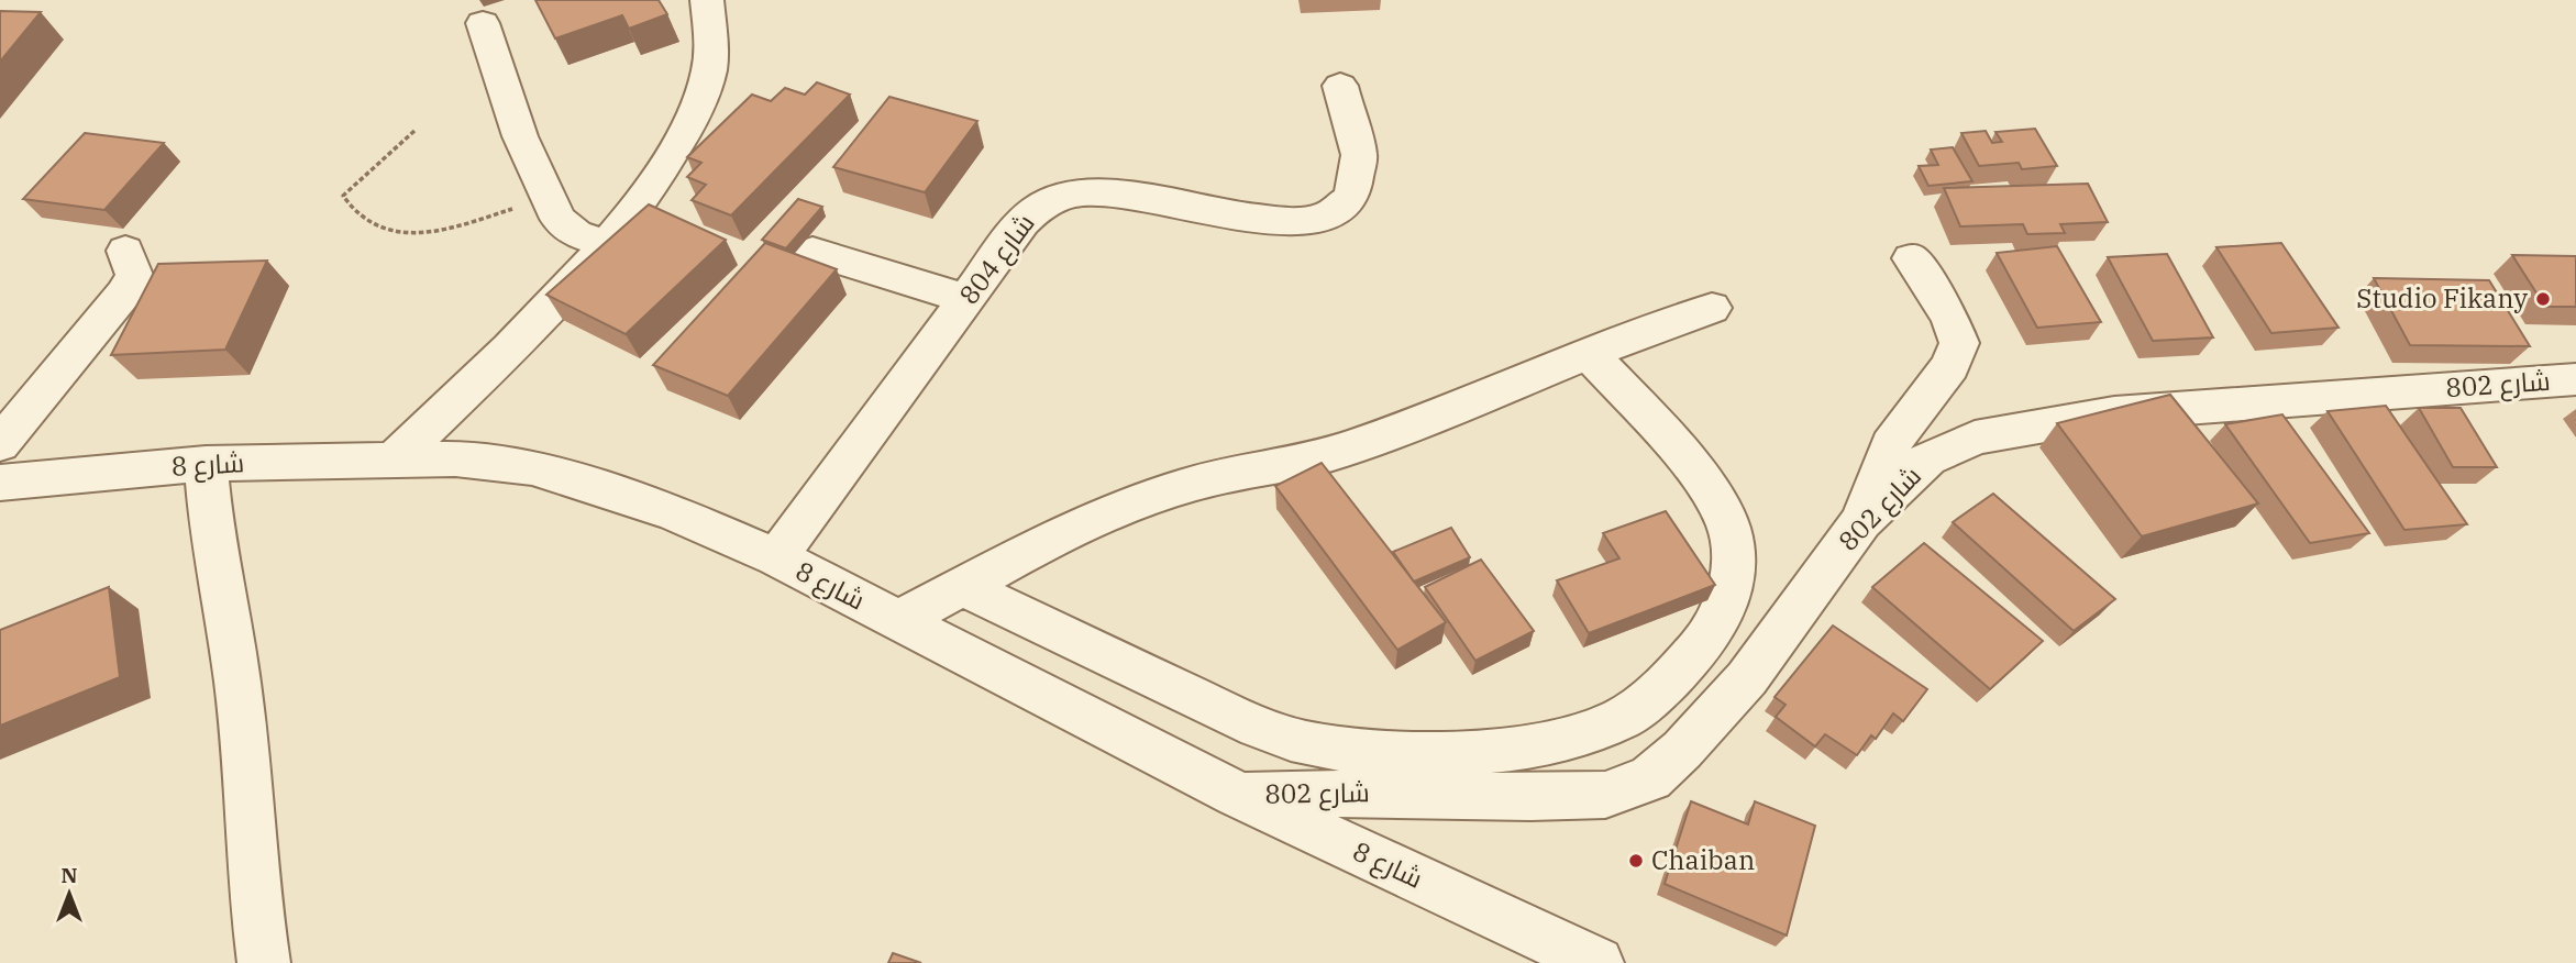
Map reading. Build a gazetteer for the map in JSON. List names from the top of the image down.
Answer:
{
  "streets": {
    "street": ["شارع 804", "شارع 802", "شارع 8"]
  },
  "crossings": [
    ["شارع 804", "شارع 8"],
    ["شارع 802", "شارع 8"]
  ],
  "places": ["Studio Fikany", "Chaiban"],
  "north": "top"
}
